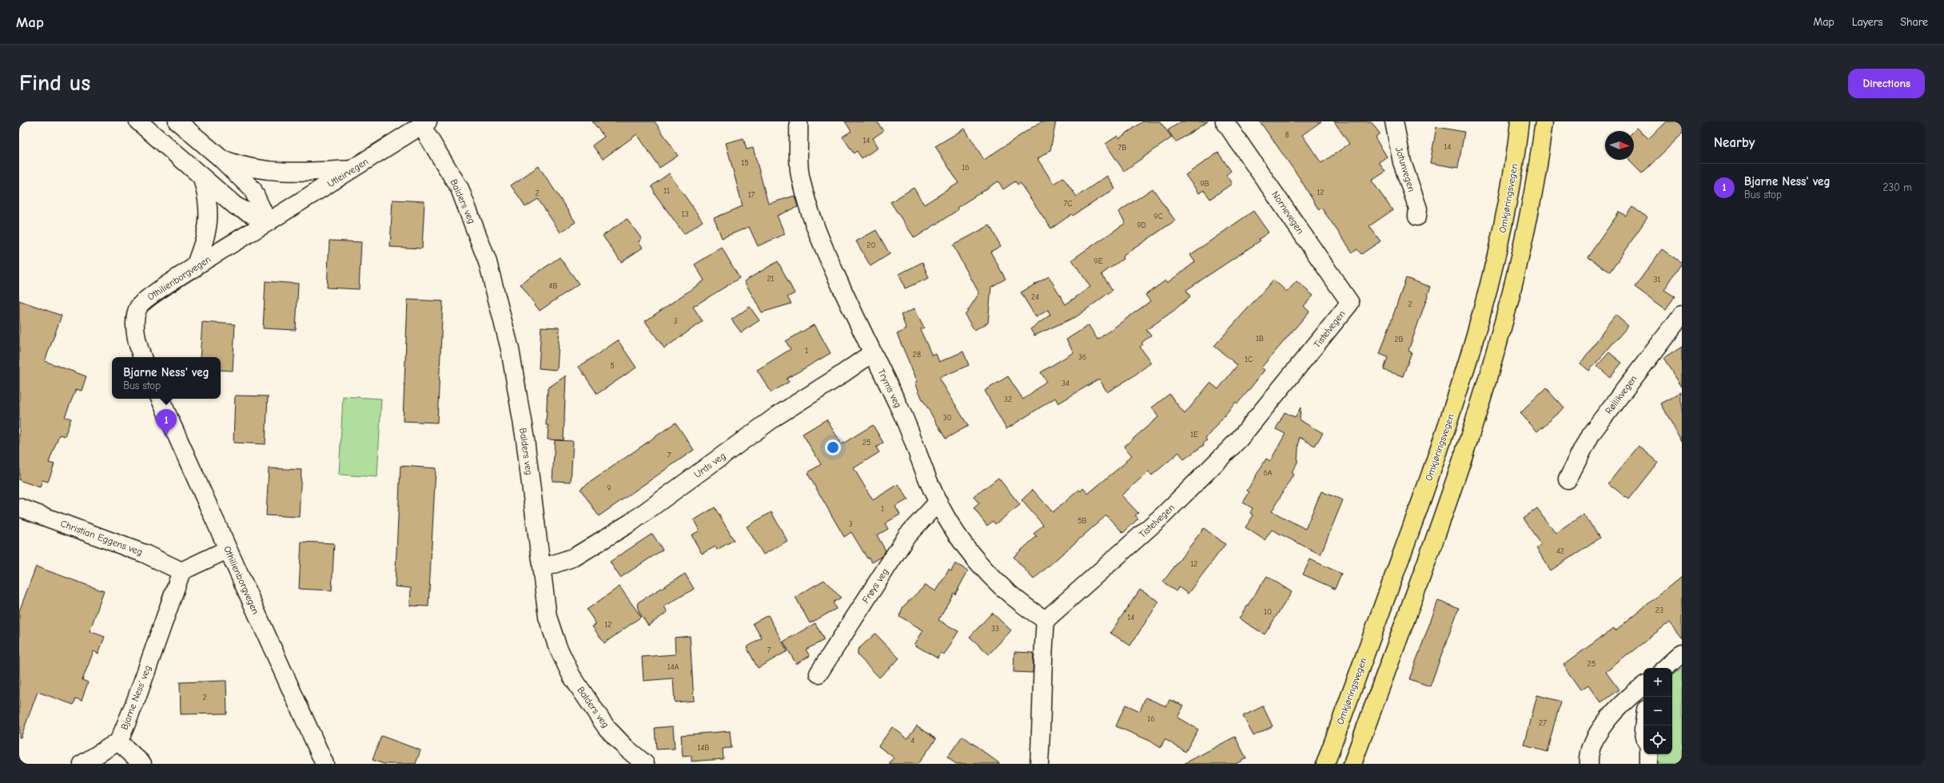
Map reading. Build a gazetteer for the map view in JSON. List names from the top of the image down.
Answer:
{
  "streets": {
    "highway": ["Omkjøringsvegen"],
    "street": [
      "Jotunvegen",
      "Utleirvegen",
      "Balders veg",
      "Nornevegen",
      "Othilienborgvegen",
      "Tistelvegen",
      "Tryms veg",
      "Røllikvegen",
      "Urds veg",
      "Christian Eggens veg",
      "Frøys veg",
      "Bjarne Ness' veg"
    ]
  },
  "crossings": [
    ["Utleirvegen", "Balders veg"],
    ["Utleirvegen", "Othilienborgvegen"],
    ["Balders veg", "Urds veg"],
    ["Nornevegen", "Tistelvegen"],
    ["Tistelvegen", "Tryms veg"],
    ["Tryms veg", "Urds veg"],
    ["Tryms veg", "Frøys veg"],
    ["Christian Eggens veg", "Bjarne Ness' veg"]
  ],
  "house_numbers": [
    "8",
    "14",
    "14",
    "7B",
    "15",
    "16",
    "9B",
    "11",
    "12",
    "2",
    "17",
    "7C",
    "13",
    "9C",
    "9D",
    "20",
    "9E",
    "21",
    "31",
    "4B",
    "24",
    "2",
    "3",
    "1B",
    "2B",
    "1",
    "28",
    "36",
    "1C",
    "5",
    "34",
    "32",
    "30",
    "1E",
    "25",
    "7",
    "6A",
    "9",
    "1",
    "5B",
    "3",
    "42",
    "12",
    "23",
    "10",
    "14",
    "12",
    "33",
    "7",
    "25",
    "14A",
    "2",
    "16",
    "27",
    "4",
    "14B"
  ],
  "north": "right",
  "page": {
    "header": "Map",
    "nav": ["Map", "Layers", "Share"],
    "buttons": "Directions",
    "title": "Find us",
    "heading": "Nearby",
    "list": [
      {
        "mark": "1",
        "name": "Bjarne Ness' veg",
        "note": "Bus stop",
        "value": "230 m"
      }
    ],
    "popup": ["Bjarne Ness' veg", "Bus stop"],
    "pins": "1",
    "map_buttons": ["+", "−"]
  }
}
